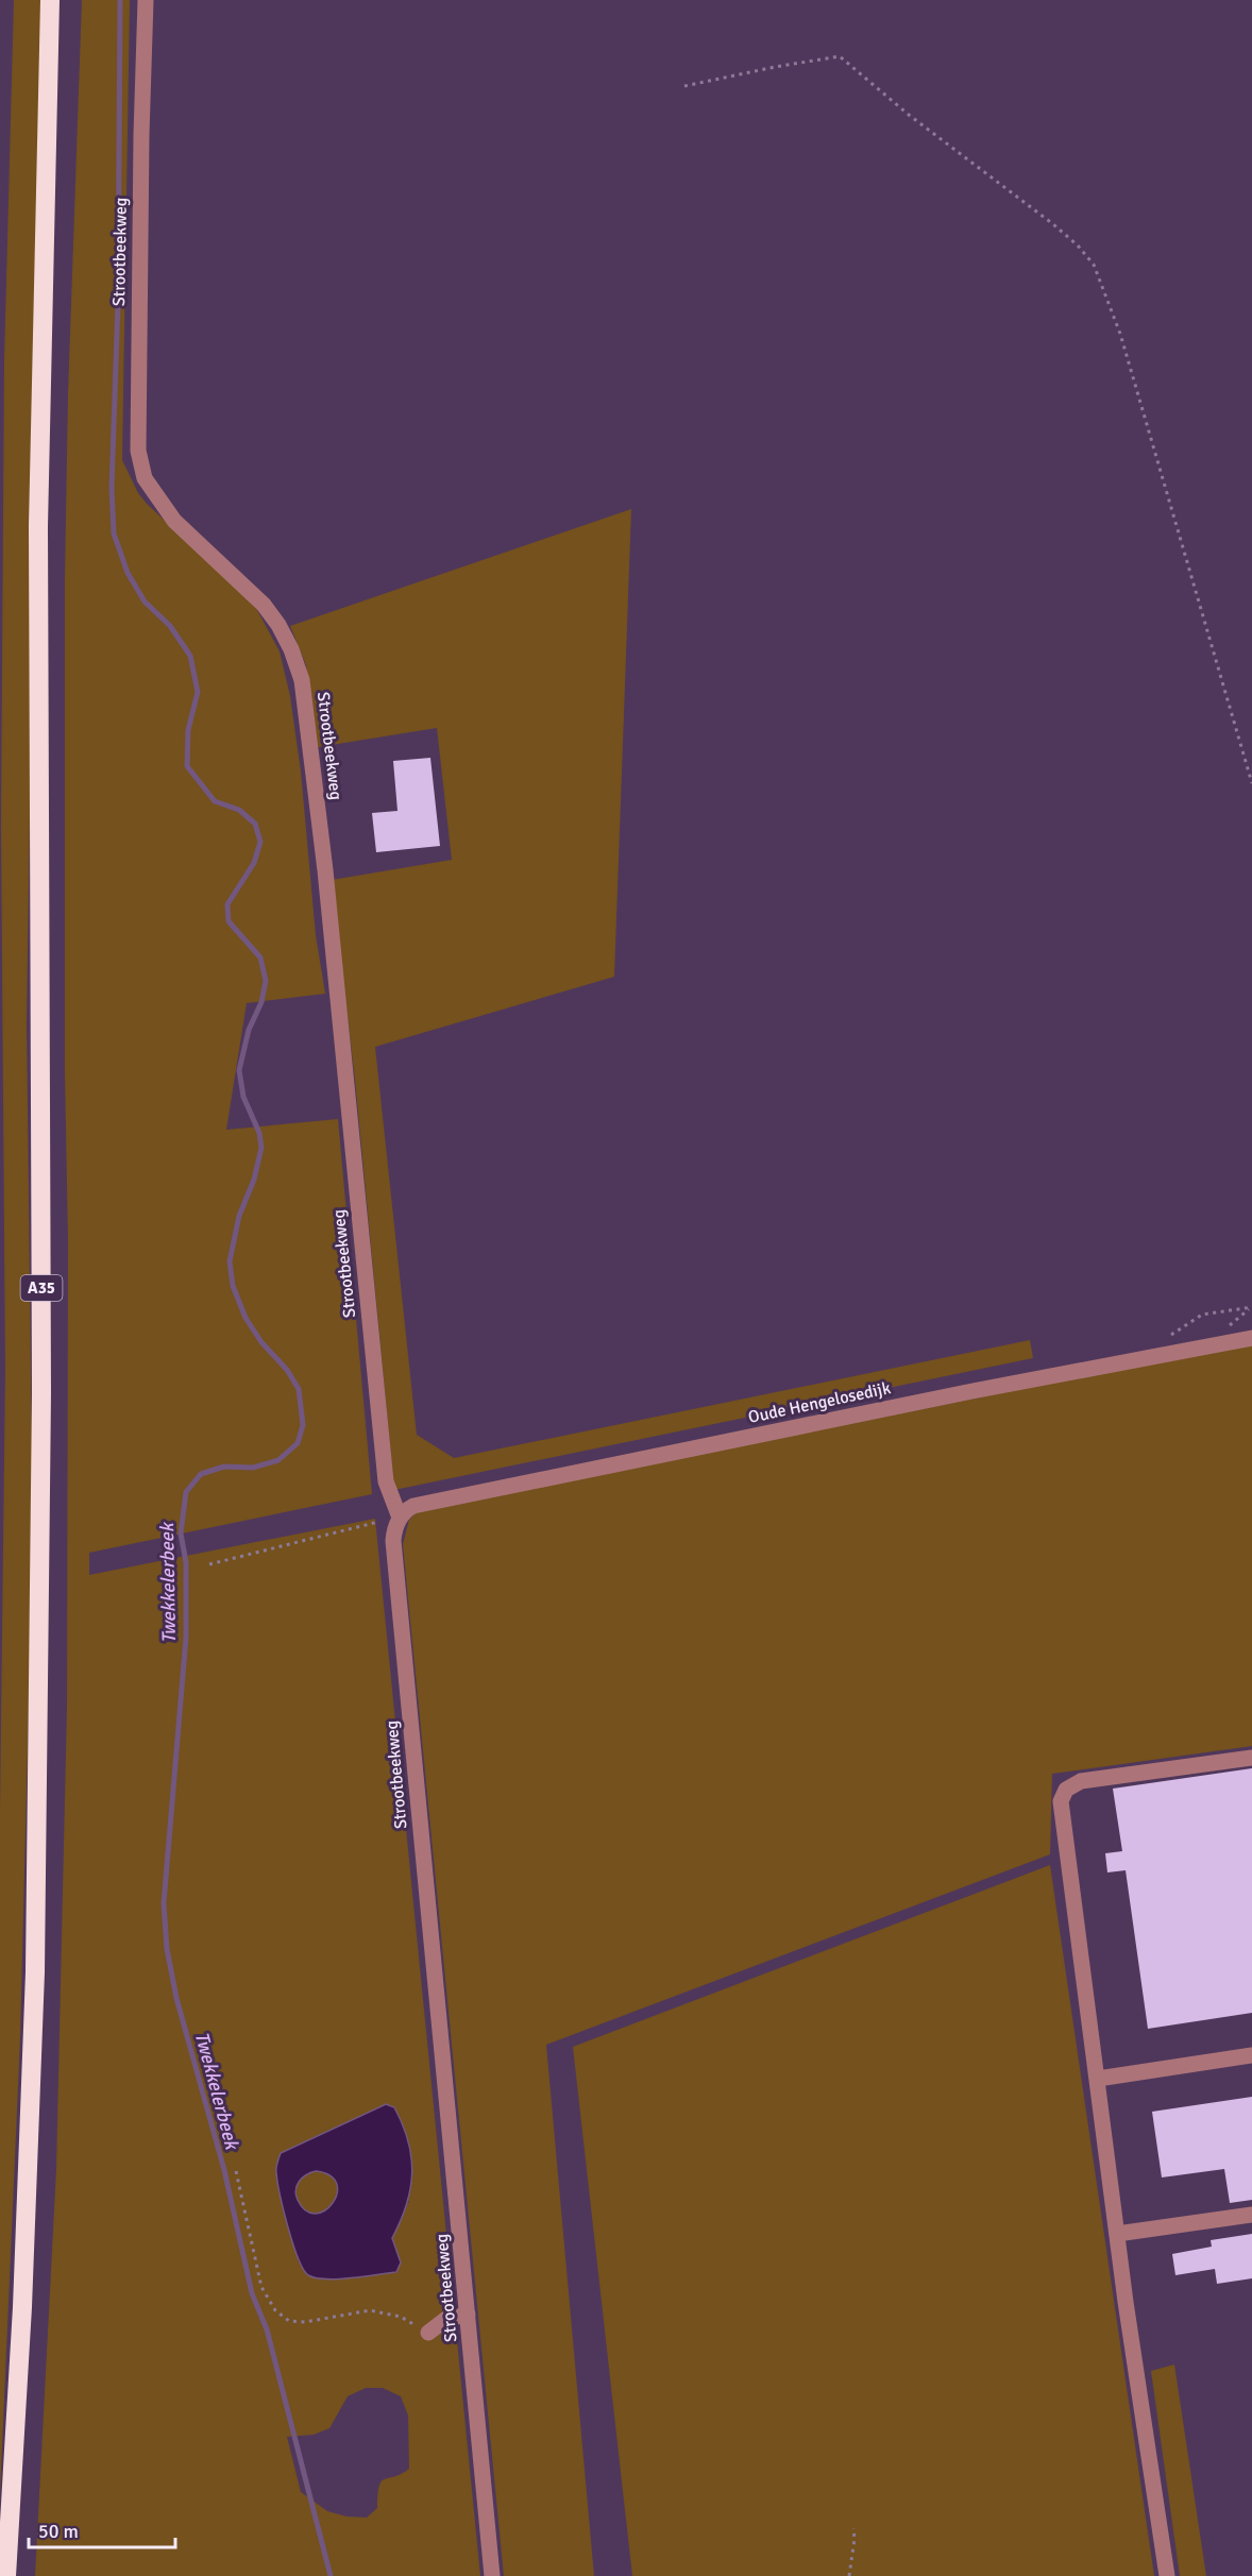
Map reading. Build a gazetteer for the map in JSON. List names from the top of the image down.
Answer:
{
  "streets": {
    "highway": ["A35"],
    "street": ["Strootbeekweg", "Oude Hengelosedijk"]
  },
  "crossings": [
    ["Strootbeekweg", "Oude Hengelosedijk"]
  ],
  "water": ["Twekkelerbeek"],
  "scale_bar": "50 m"
}
